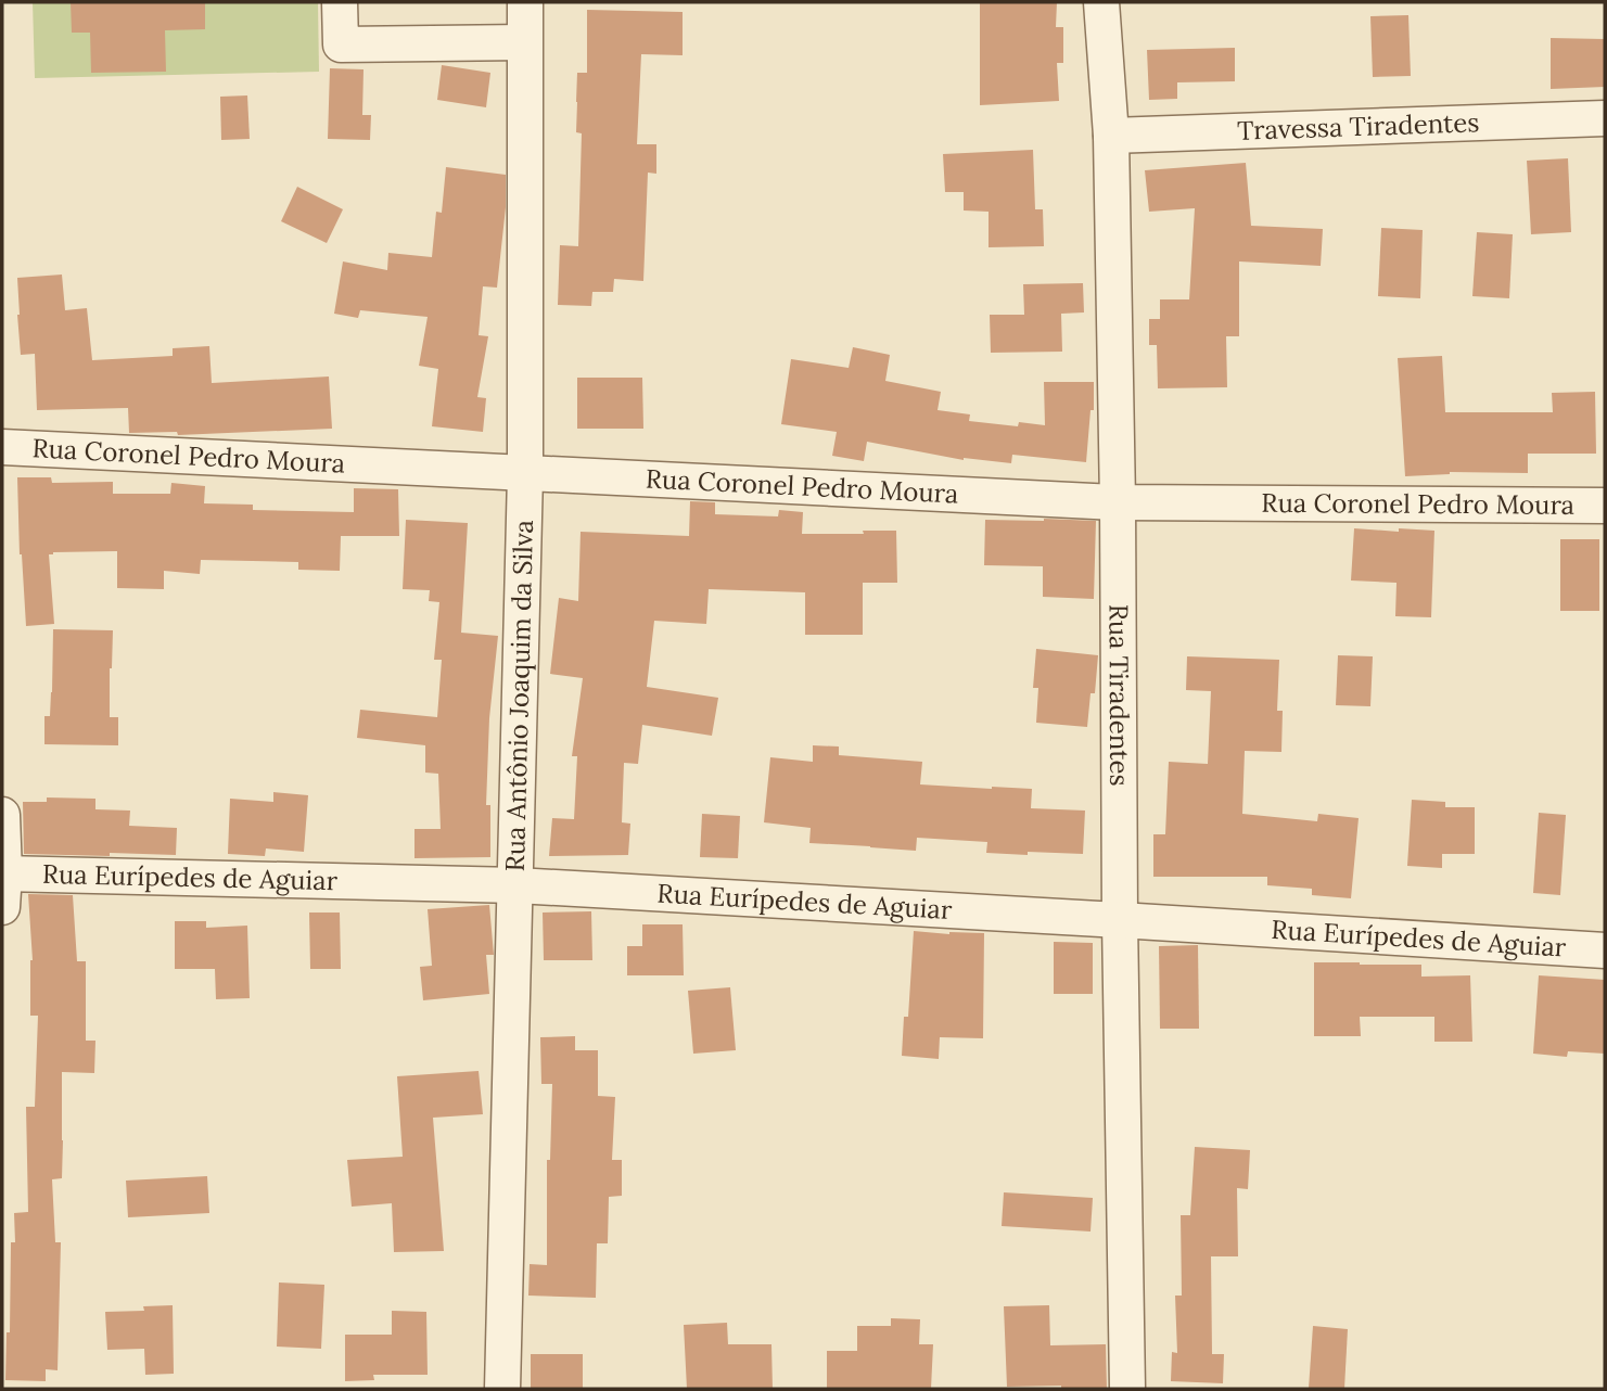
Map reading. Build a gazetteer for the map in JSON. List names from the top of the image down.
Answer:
{
  "streets": {
    "street": [
      "Travessa Tiradentes",
      "Rua Coronel Pedro Moura",
      "Rua Antônio Joaquim da Silva",
      "Rua Tiradentes",
      "Rua Eurípedes de Aguiar"
    ]
  },
  "crossings": [
    ["Travessa Tiradentes", "Rua Tiradentes"],
    ["Rua Coronel Pedro Moura", "Rua Antônio Joaquim da Silva"],
    ["Rua Coronel Pedro Moura", "Rua Tiradentes"],
    ["Rua Antônio Joaquim da Silva", "Rua Eurípedes de Aguiar"],
    ["Rua Tiradentes", "Rua Eurípedes de Aguiar"]
  ]
}
